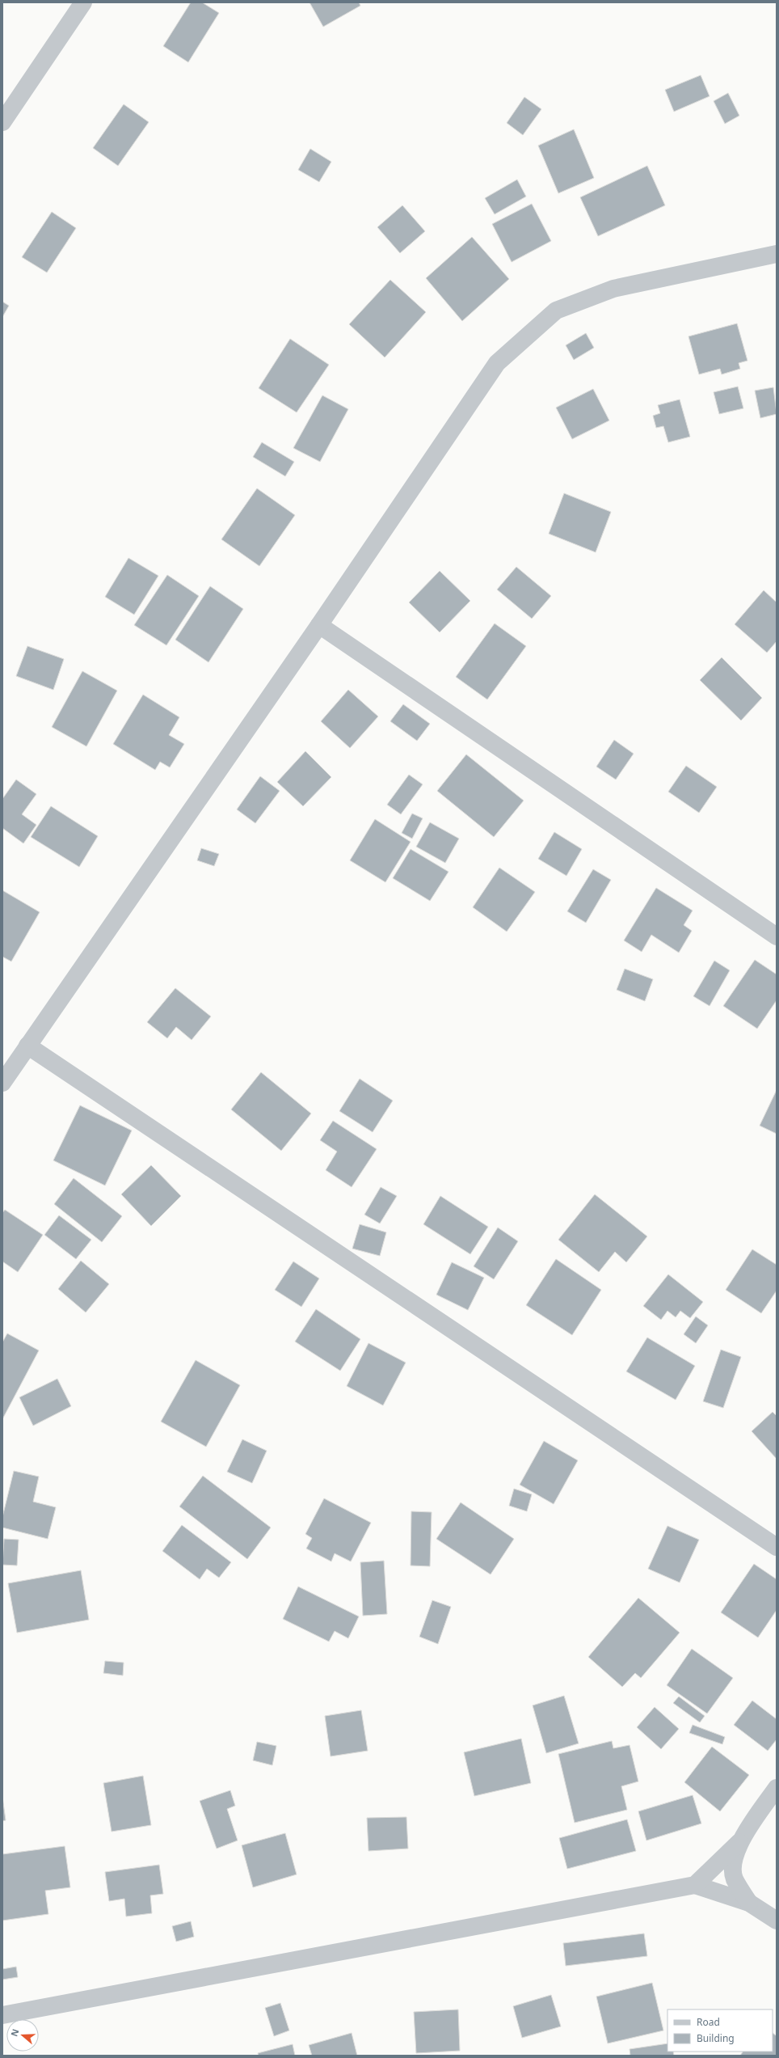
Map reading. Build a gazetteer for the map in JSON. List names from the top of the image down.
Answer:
{
  "legend": ["Road", "Building"],
  "north": "left"
}
